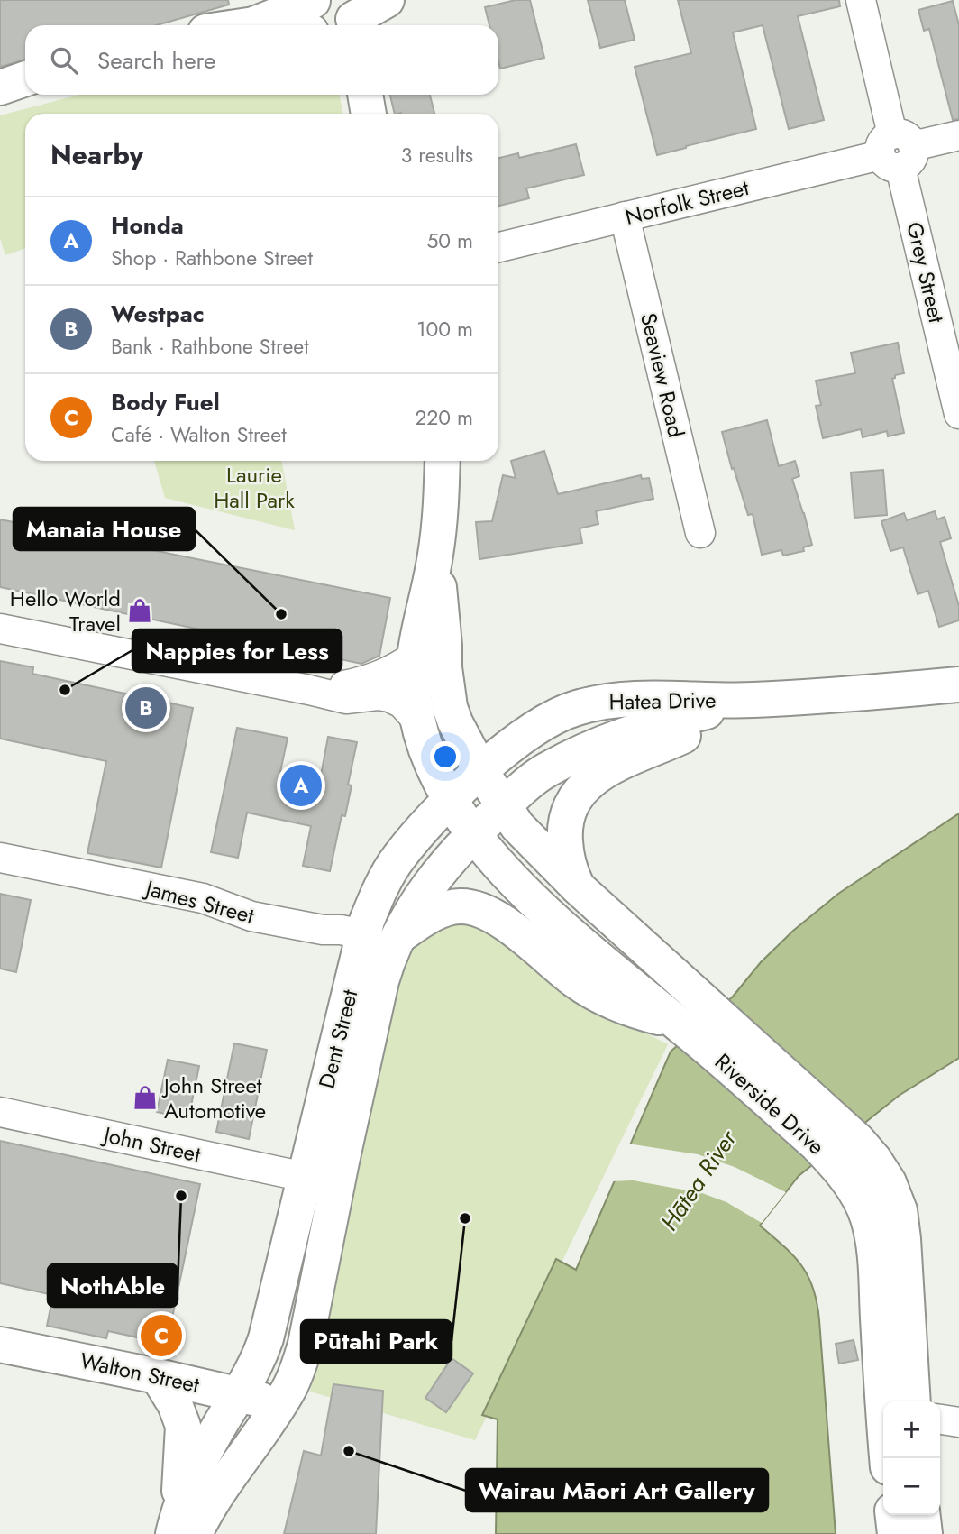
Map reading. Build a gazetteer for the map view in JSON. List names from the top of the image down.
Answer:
{
  "streets": {
    "main road": [
      "Hatea Drive",
      "Dent Street",
      "Riverside Drive",
      "Walton Street"
    ],
    "street": [
      "Norfolk Street",
      "Grey Street",
      "Seaview Road",
      "James Street",
      "John Street"
    ]
  },
  "crossings": [
    ["Norfolk Street", "Grey Street"],
    ["Norfolk Street", "Seaview Road"],
    ["Hatea Drive", "Dent Street"],
    ["Hatea Drive", "Riverside Drive"],
    ["James Street", "Dent Street"],
    ["Dent Street", "Riverside Drive"],
    ["Dent Street", "John Street"],
    ["Dent Street", "Walton Street"]
  ],
  "water": ["Hātea River"],
  "parks": ["Laurie Hall Park"],
  "places": {
    "shop": ["Hello World Travel", "John Street Automotive"],
    "other": [
      "Manaia House",
      "Nappies for Less",
      "NothAble",
      "Pūtahi Park",
      "Wairau Māori Art Gallery"
    ]
  },
  "page": {
    "search": "Search here",
    "heading": ["Nearby", "3 results"],
    "list": [
      {
        "mark": "A",
        "name": "Honda",
        "note": "Shop · Rathbone Street",
        "value": "50 m"
      },
      {
        "mark": "B",
        "name": "Westpac",
        "note": "Bank · Rathbone Street",
        "value": "100 m"
      },
      {
        "mark": "C",
        "name": "Body Fuel",
        "note": "Café · Walton Street",
        "value": "220 m"
      }
    ],
    "pins": ["B", "A", "C"],
    "map_buttons": ["+", "−"]
  }
}
